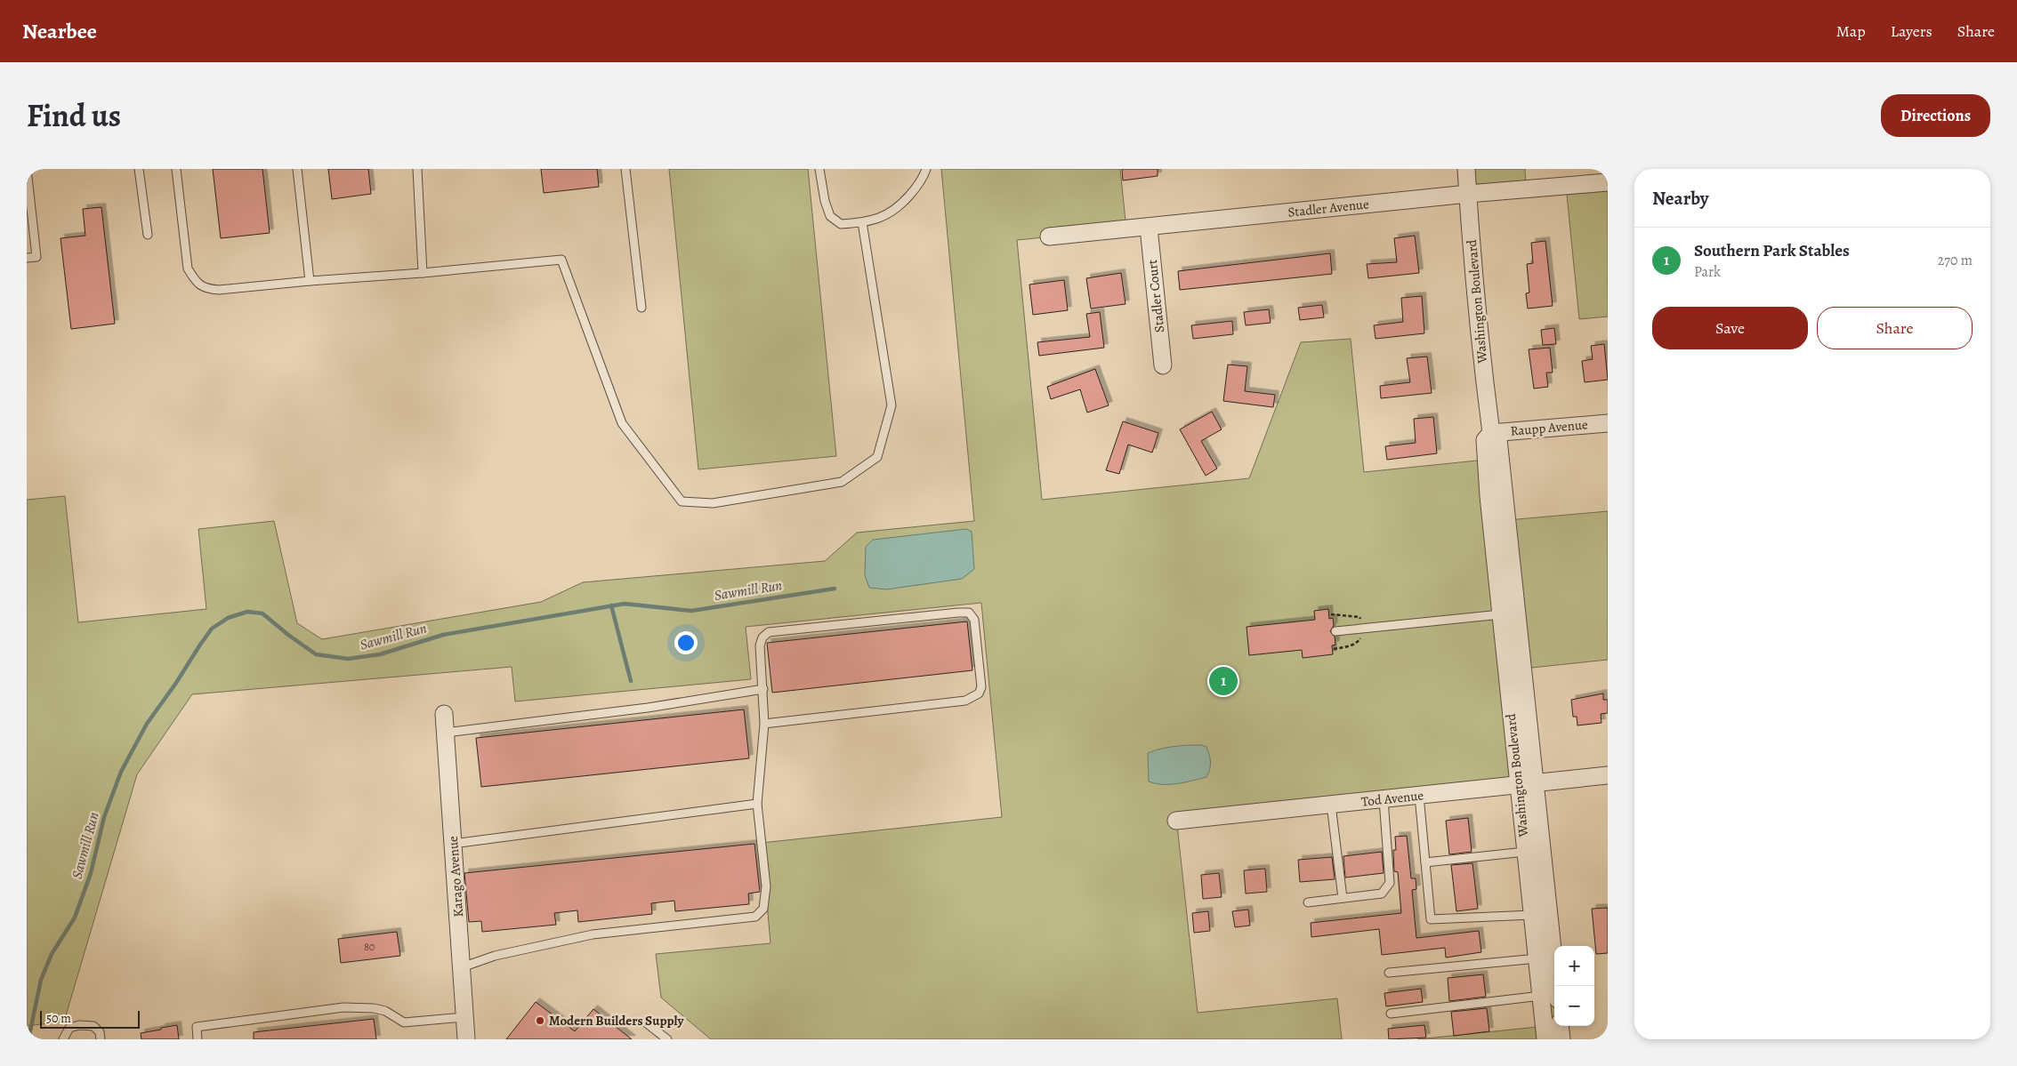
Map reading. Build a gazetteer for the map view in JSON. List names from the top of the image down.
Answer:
{
  "streets": {
    "street": [
      "Stadler Avenue",
      "Stadler Court",
      "Washington Boulevard",
      "Raupp Avenue",
      "Tod Avenue",
      "Karago Avenue"
    ]
  },
  "crossings": [
    ["Stadler Avenue", "Stadler Court"],
    ["Stadler Avenue", "Washington Boulevard"],
    ["Washington Boulevard", "Raupp Avenue"],
    ["Washington Boulevard", "Tod Avenue"]
  ],
  "water": ["Sawmill Run"],
  "places": ["Modern Builders Supply"],
  "house_numbers": ["80"],
  "scale_bar": "50 m",
  "page": {
    "header": "Nearbee",
    "nav": ["Map", "Layers", "Share"],
    "title": "Find us",
    "buttons": [
      "Directions",
      ["Save", "Share"]
    ],
    "heading": "Nearby",
    "list": [
      {
        "mark": "1",
        "name": "Southern Park Stables",
        "note": "Park",
        "value": "270 m"
      }
    ],
    "pins": "1",
    "map_buttons": ["+", "−"],
    "scale": "50 m"
  }
}
